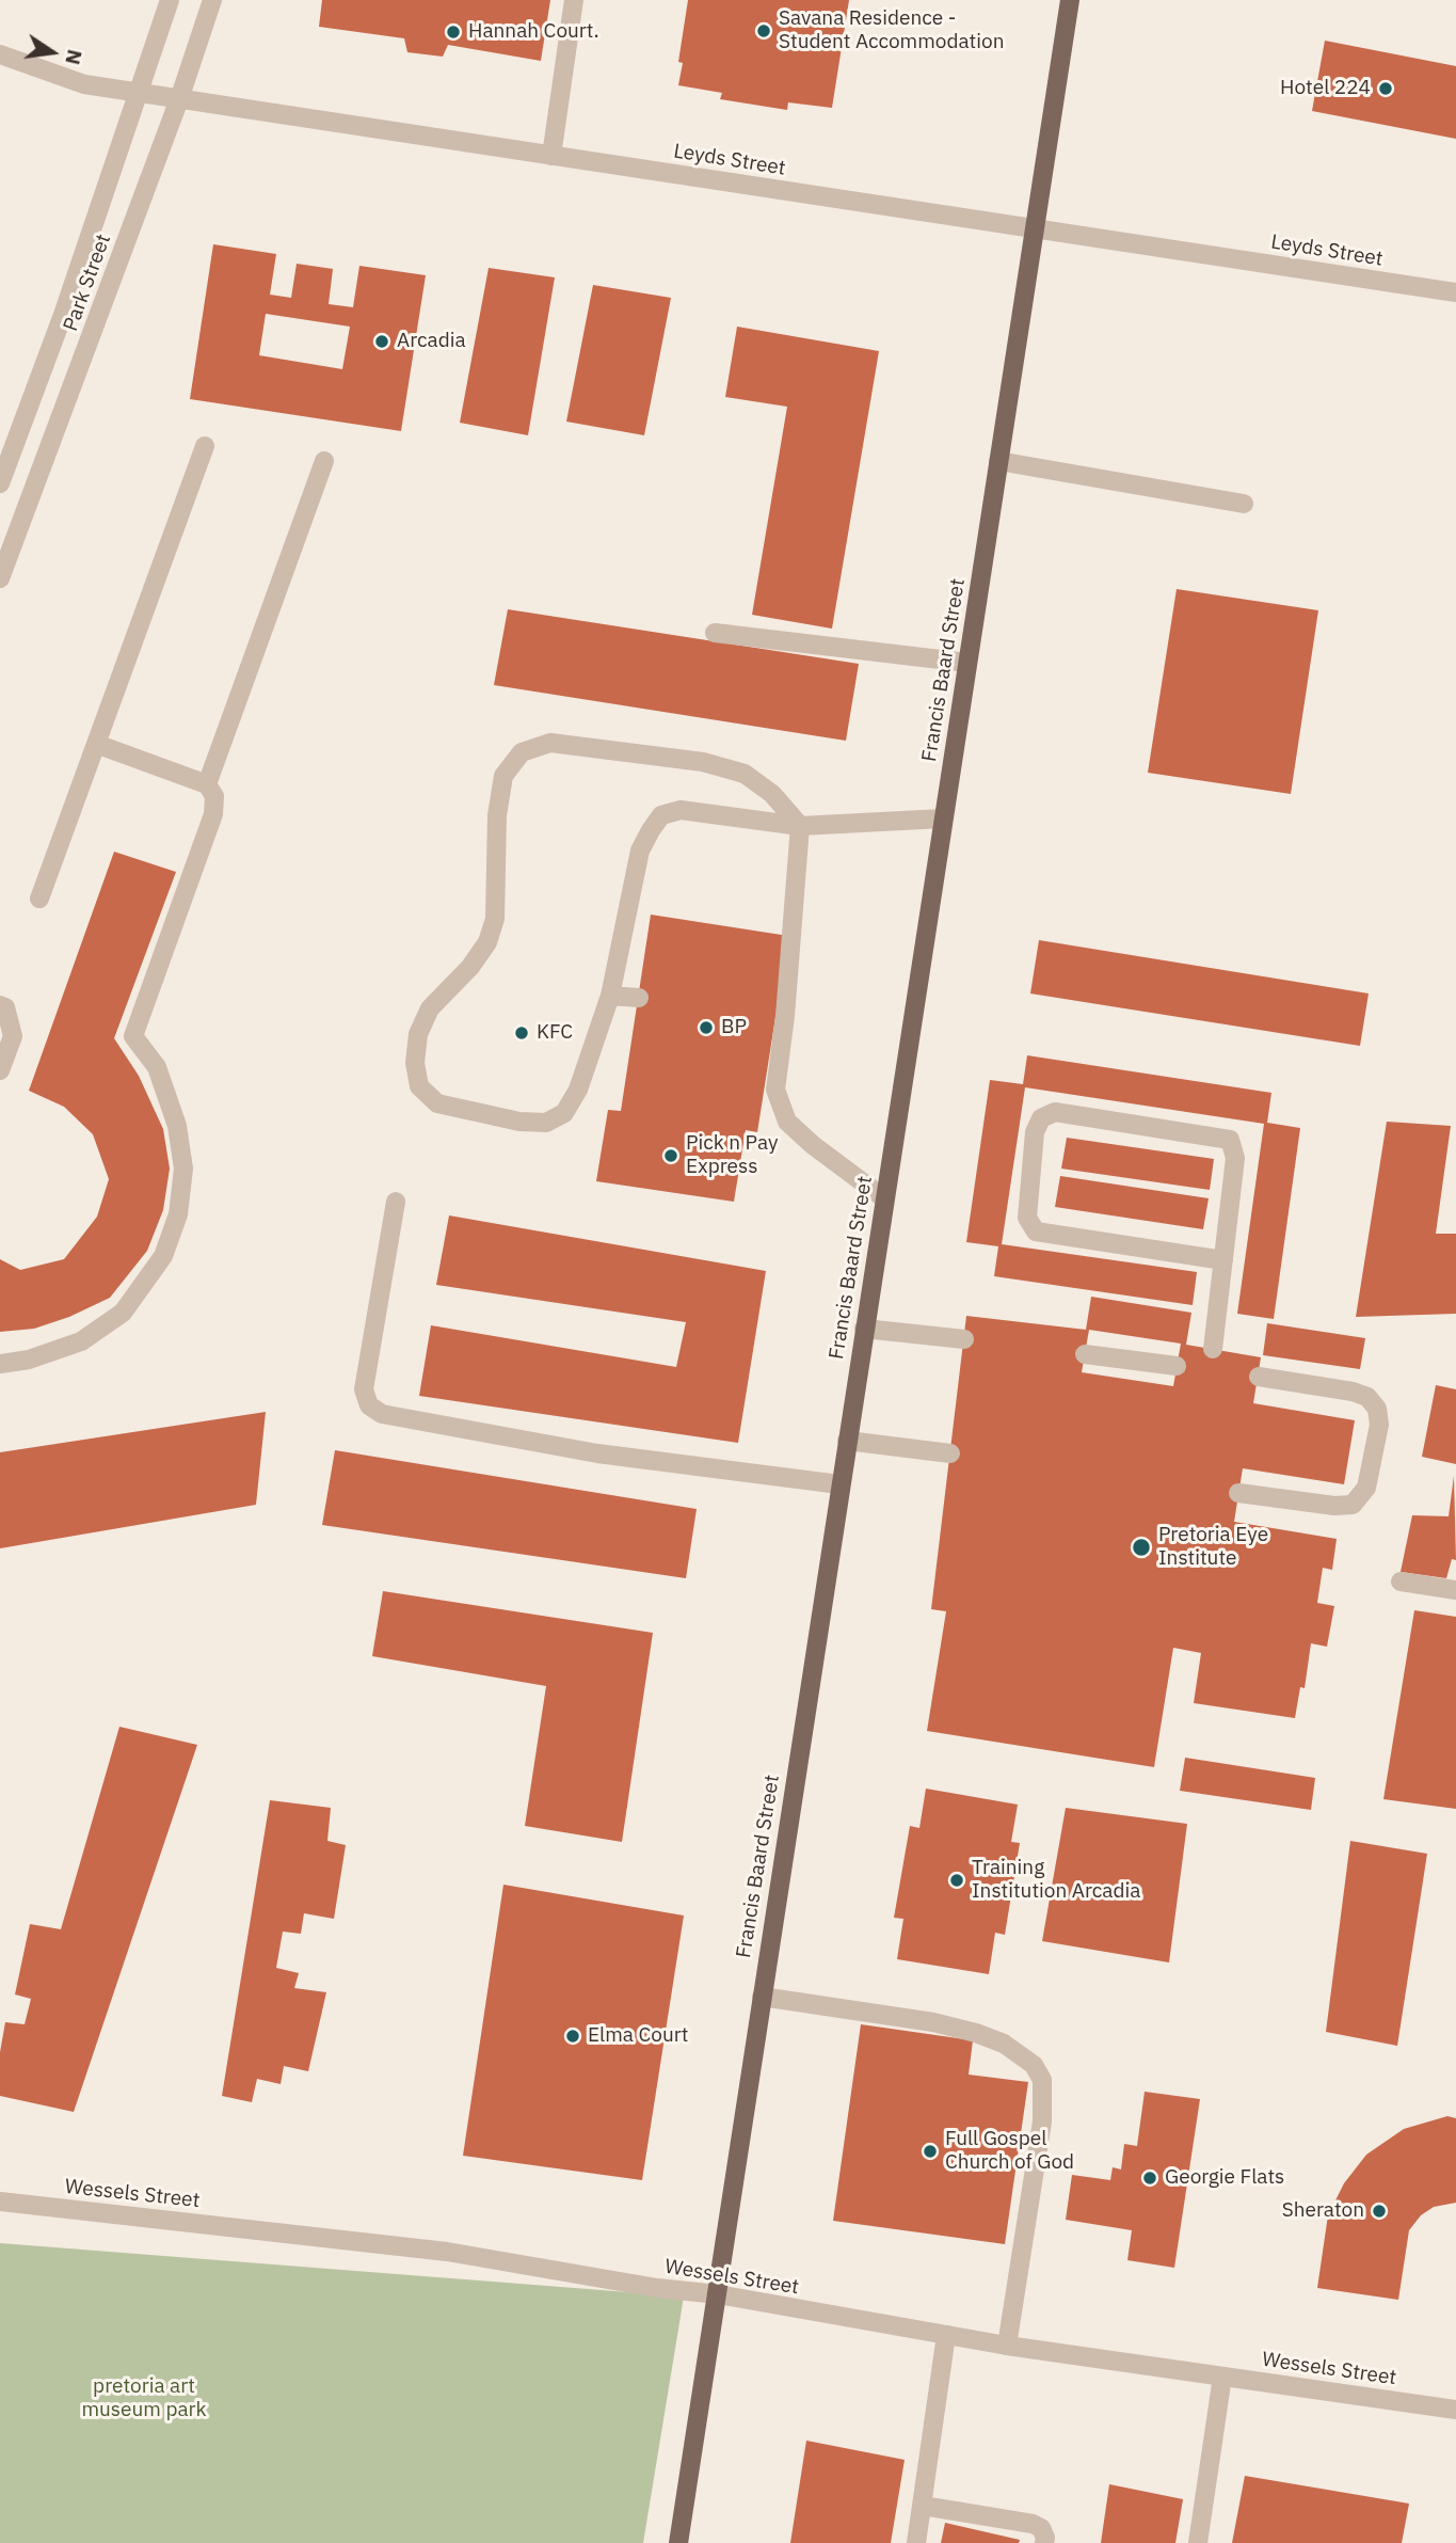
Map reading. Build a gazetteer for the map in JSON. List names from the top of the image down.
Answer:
{
  "streets": {
    "main road": ["Francis Baard Street"],
    "street": ["Leyds Street", "Park Street", "Wessels Street"]
  },
  "crossings": [
    ["Leyds Street", "Park Street"],
    ["Leyds Street", "Francis Baard Street"],
    ["Francis Baard Street", "Wessels Street"]
  ],
  "parks": ["pretoria art museum park"],
  "places": [
    "Savana Residence - Student Accommodation",
    "Hannah Court.",
    "Hotel 224",
    "Arcadia",
    "BP",
    "KFC",
    "Pick n Pay Express",
    "Pretoria Eye Institute",
    "Training Institution Arcadia",
    "Elma Court",
    "Full Gospel Church of God",
    "Georgie Flats",
    "Sheraton"
  ],
  "north": "right"
}
